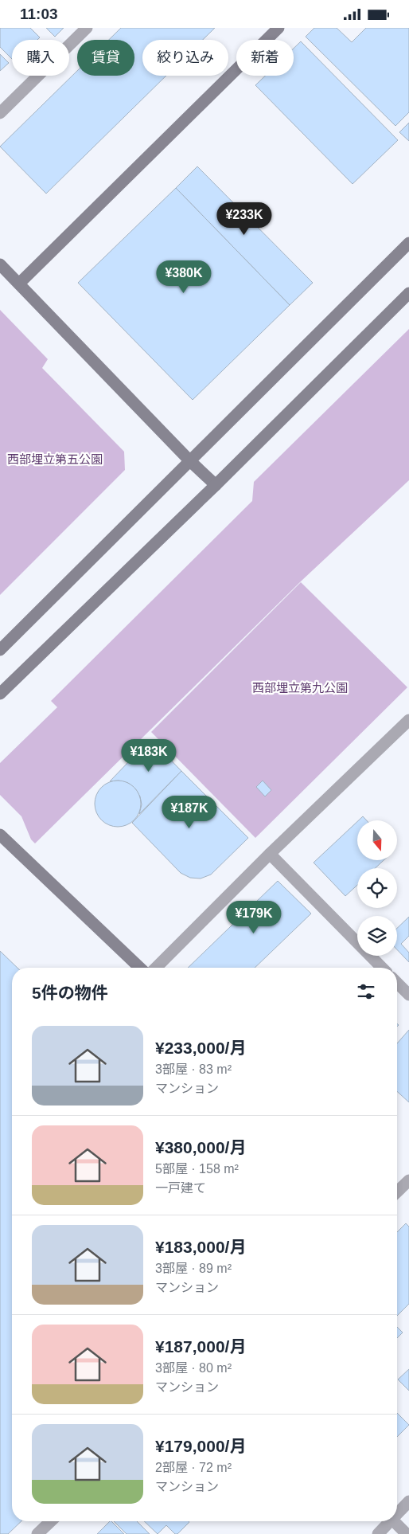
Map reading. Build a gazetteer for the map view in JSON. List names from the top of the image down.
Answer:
{
  "parks": ["西部埋立第五公園", "西部埋立第九公園"],
  "north": "bottom",
  "page": {
    "status": "11:03",
    "chip": [
      "購入",
      "賃貸",
      "絞り込み",
      "新着"
    ],
    "price": [
      "¥233K",
      "¥380K",
      "¥183K",
      "¥187K",
      "¥179K"
    ],
    "heading": "5件の物件",
    "list": [
      {
        "name": "¥233,000/月",
        "note": "3部屋 · 83 m² · マンション"
      },
      {
        "name": "¥380,000/月",
        "note": "5部屋 · 158 m² · 一戸建て"
      },
      {
        "name": "¥183,000/月",
        "note": "3部屋 · 89 m² · マンション"
      },
      {
        "name": "¥187,000/月",
        "note": "3部屋 · 80 m² · マンション"
      },
      {
        "name": "¥179,000/月",
        "note": "2部屋 · 72 m² · マンション"
      }
    ]
  }
}
